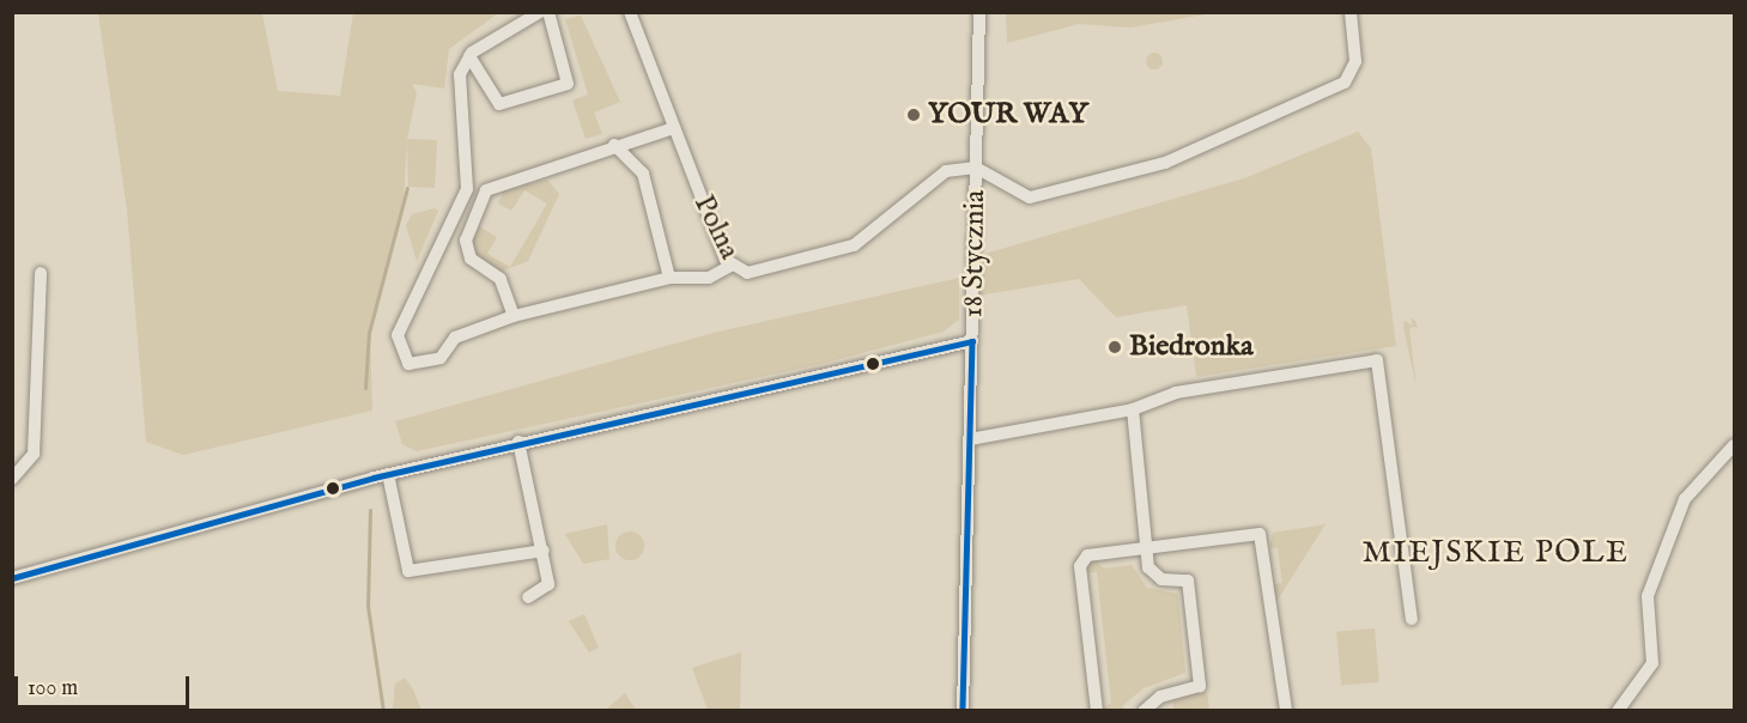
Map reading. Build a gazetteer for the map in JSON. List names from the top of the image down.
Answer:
{
  "streets": {
    "street": ["Polna", "18 Stycznia"]
  },
  "crossings": [
    ["Polna", "18 Stycznia"]
  ],
  "districts": ["MIEJSKIE POLE"],
  "places": ["YOUR WAY", "Biedronka"],
  "scale_bar": "100 m"
}
